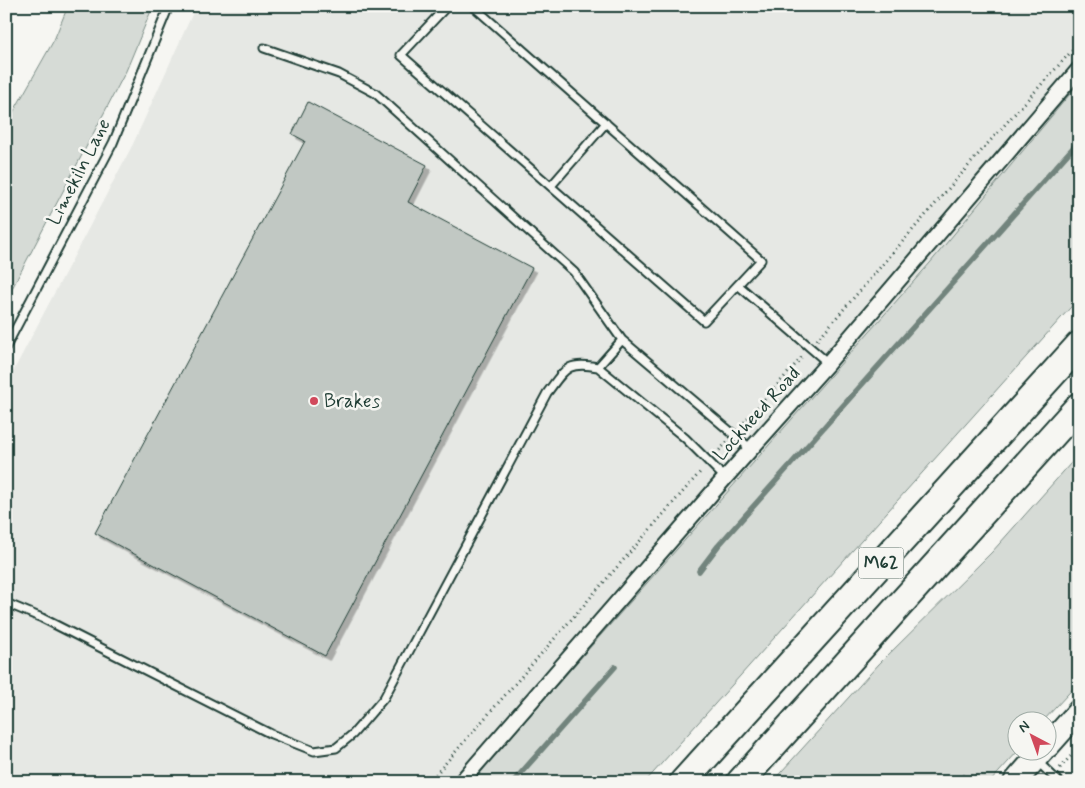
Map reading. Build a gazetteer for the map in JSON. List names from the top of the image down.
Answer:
{
  "streets": {
    "highway": ["M62"],
    "street": ["Lockheed Road"],
    "lane": ["Limekiln Lane"]
  },
  "places": ["Brakes"],
  "north": "top left"
}
